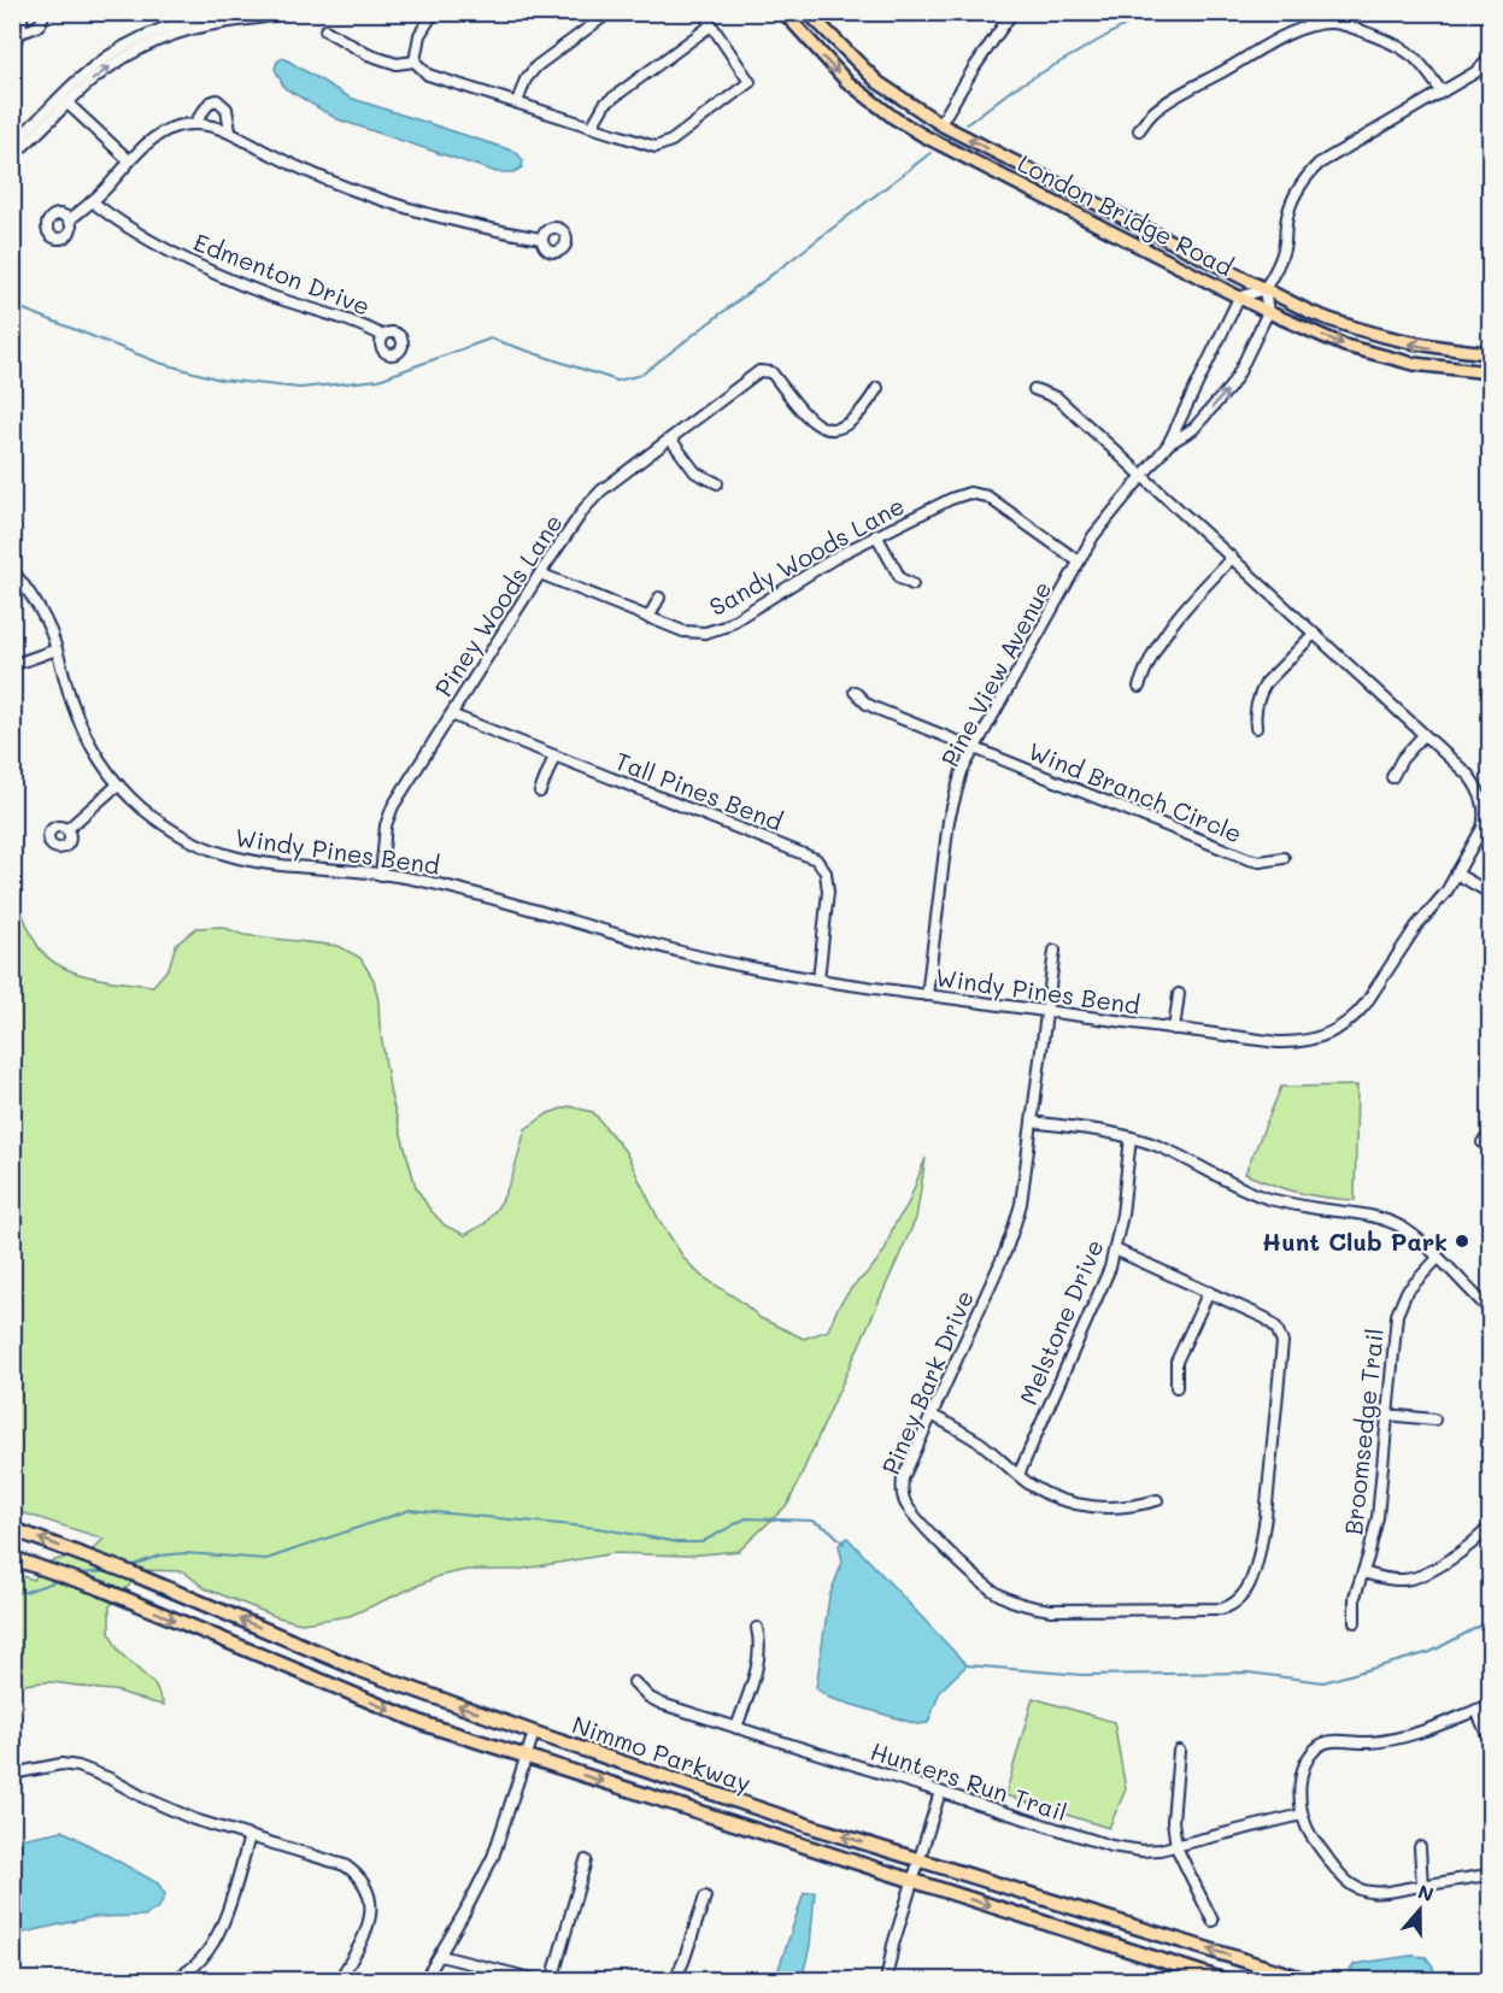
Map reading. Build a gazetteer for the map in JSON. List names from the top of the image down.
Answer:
{
  "streets": {
    "highway": ["Nimmo Parkway"],
    "main road": ["London Bridge Road"],
    "street": [
      "Edmenton Drive",
      "Sandy Woods Lane",
      "Piney Woods Lane",
      "Pine View Avenue",
      "Tall Pines Bend",
      "Wind Branch Circle",
      "Windy Pines Bend",
      "Melstone Drive",
      "Piney Bark Drive",
      "Broomsedge Trail",
      "Hunters Run Trail"
    ]
  },
  "crossings": [
    ["London Bridge Road", "Pine View Avenue"],
    ["Sandy Woods Lane", "Piney Woods Lane"],
    ["Sandy Woods Lane", "Pine View Avenue"],
    ["Piney Woods Lane", "Tall Pines Bend"],
    ["Piney Woods Lane", "Windy Pines Bend"],
    ["Pine View Avenue", "Wind Branch Circle"],
    ["Pine View Avenue", "Windy Pines Bend"],
    ["Tall Pines Bend", "Windy Pines Bend"],
    ["Windy Pines Bend", "Piney Bark Drive"],
    ["Melstone Drive", "Piney Bark Drive"]
  ],
  "places": ["Hunt Club Park"],
  "north": "top"
}
